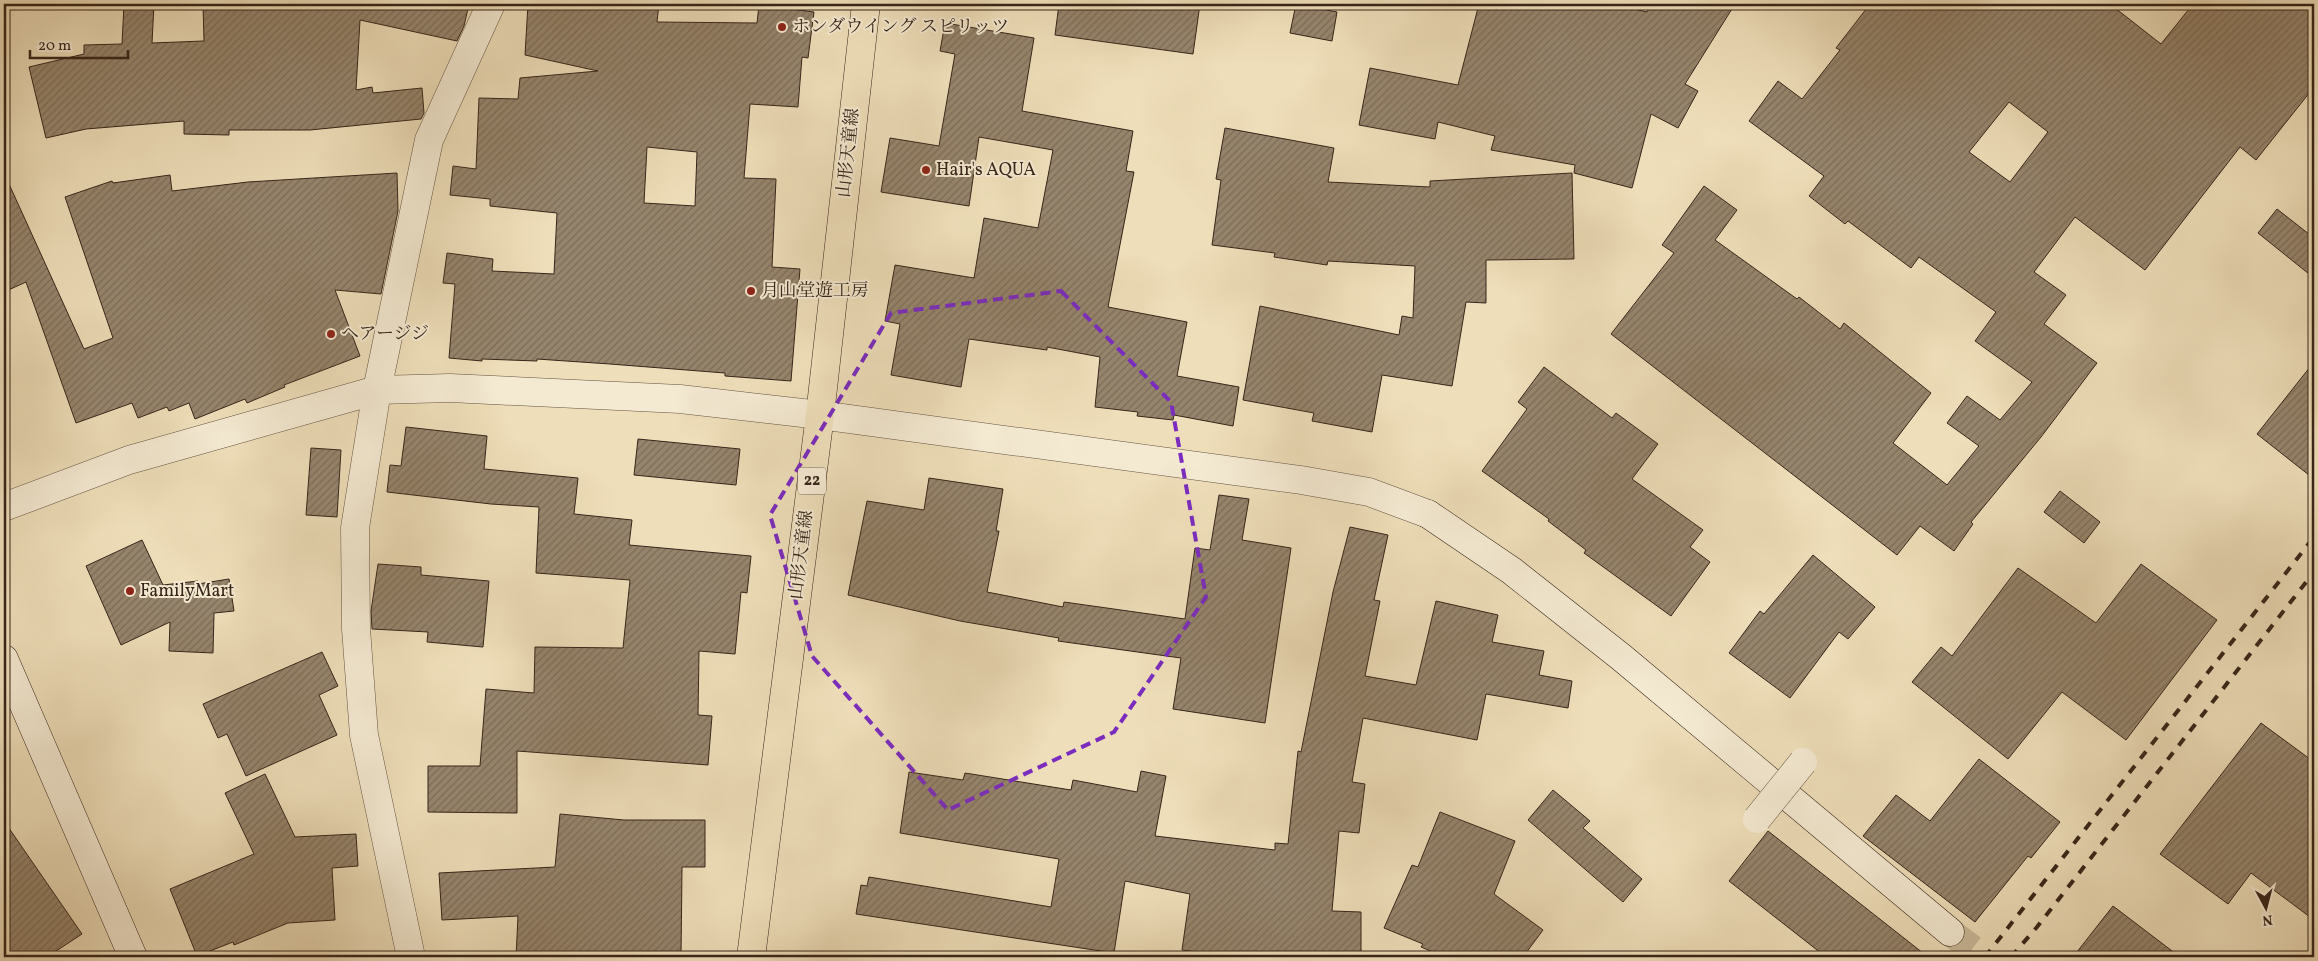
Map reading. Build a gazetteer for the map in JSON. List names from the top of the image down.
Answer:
{
  "streets": {
    "main road": ["山形天童線", "22"]
  },
  "places": [
    "ホンダウイング スピリッツ",
    "Hair's AQUA",
    "月山堂遊工房",
    "ヘアージジ",
    "FamilyMart"
  ],
  "scale_bar": "20 m",
  "north": "bottom"
}
